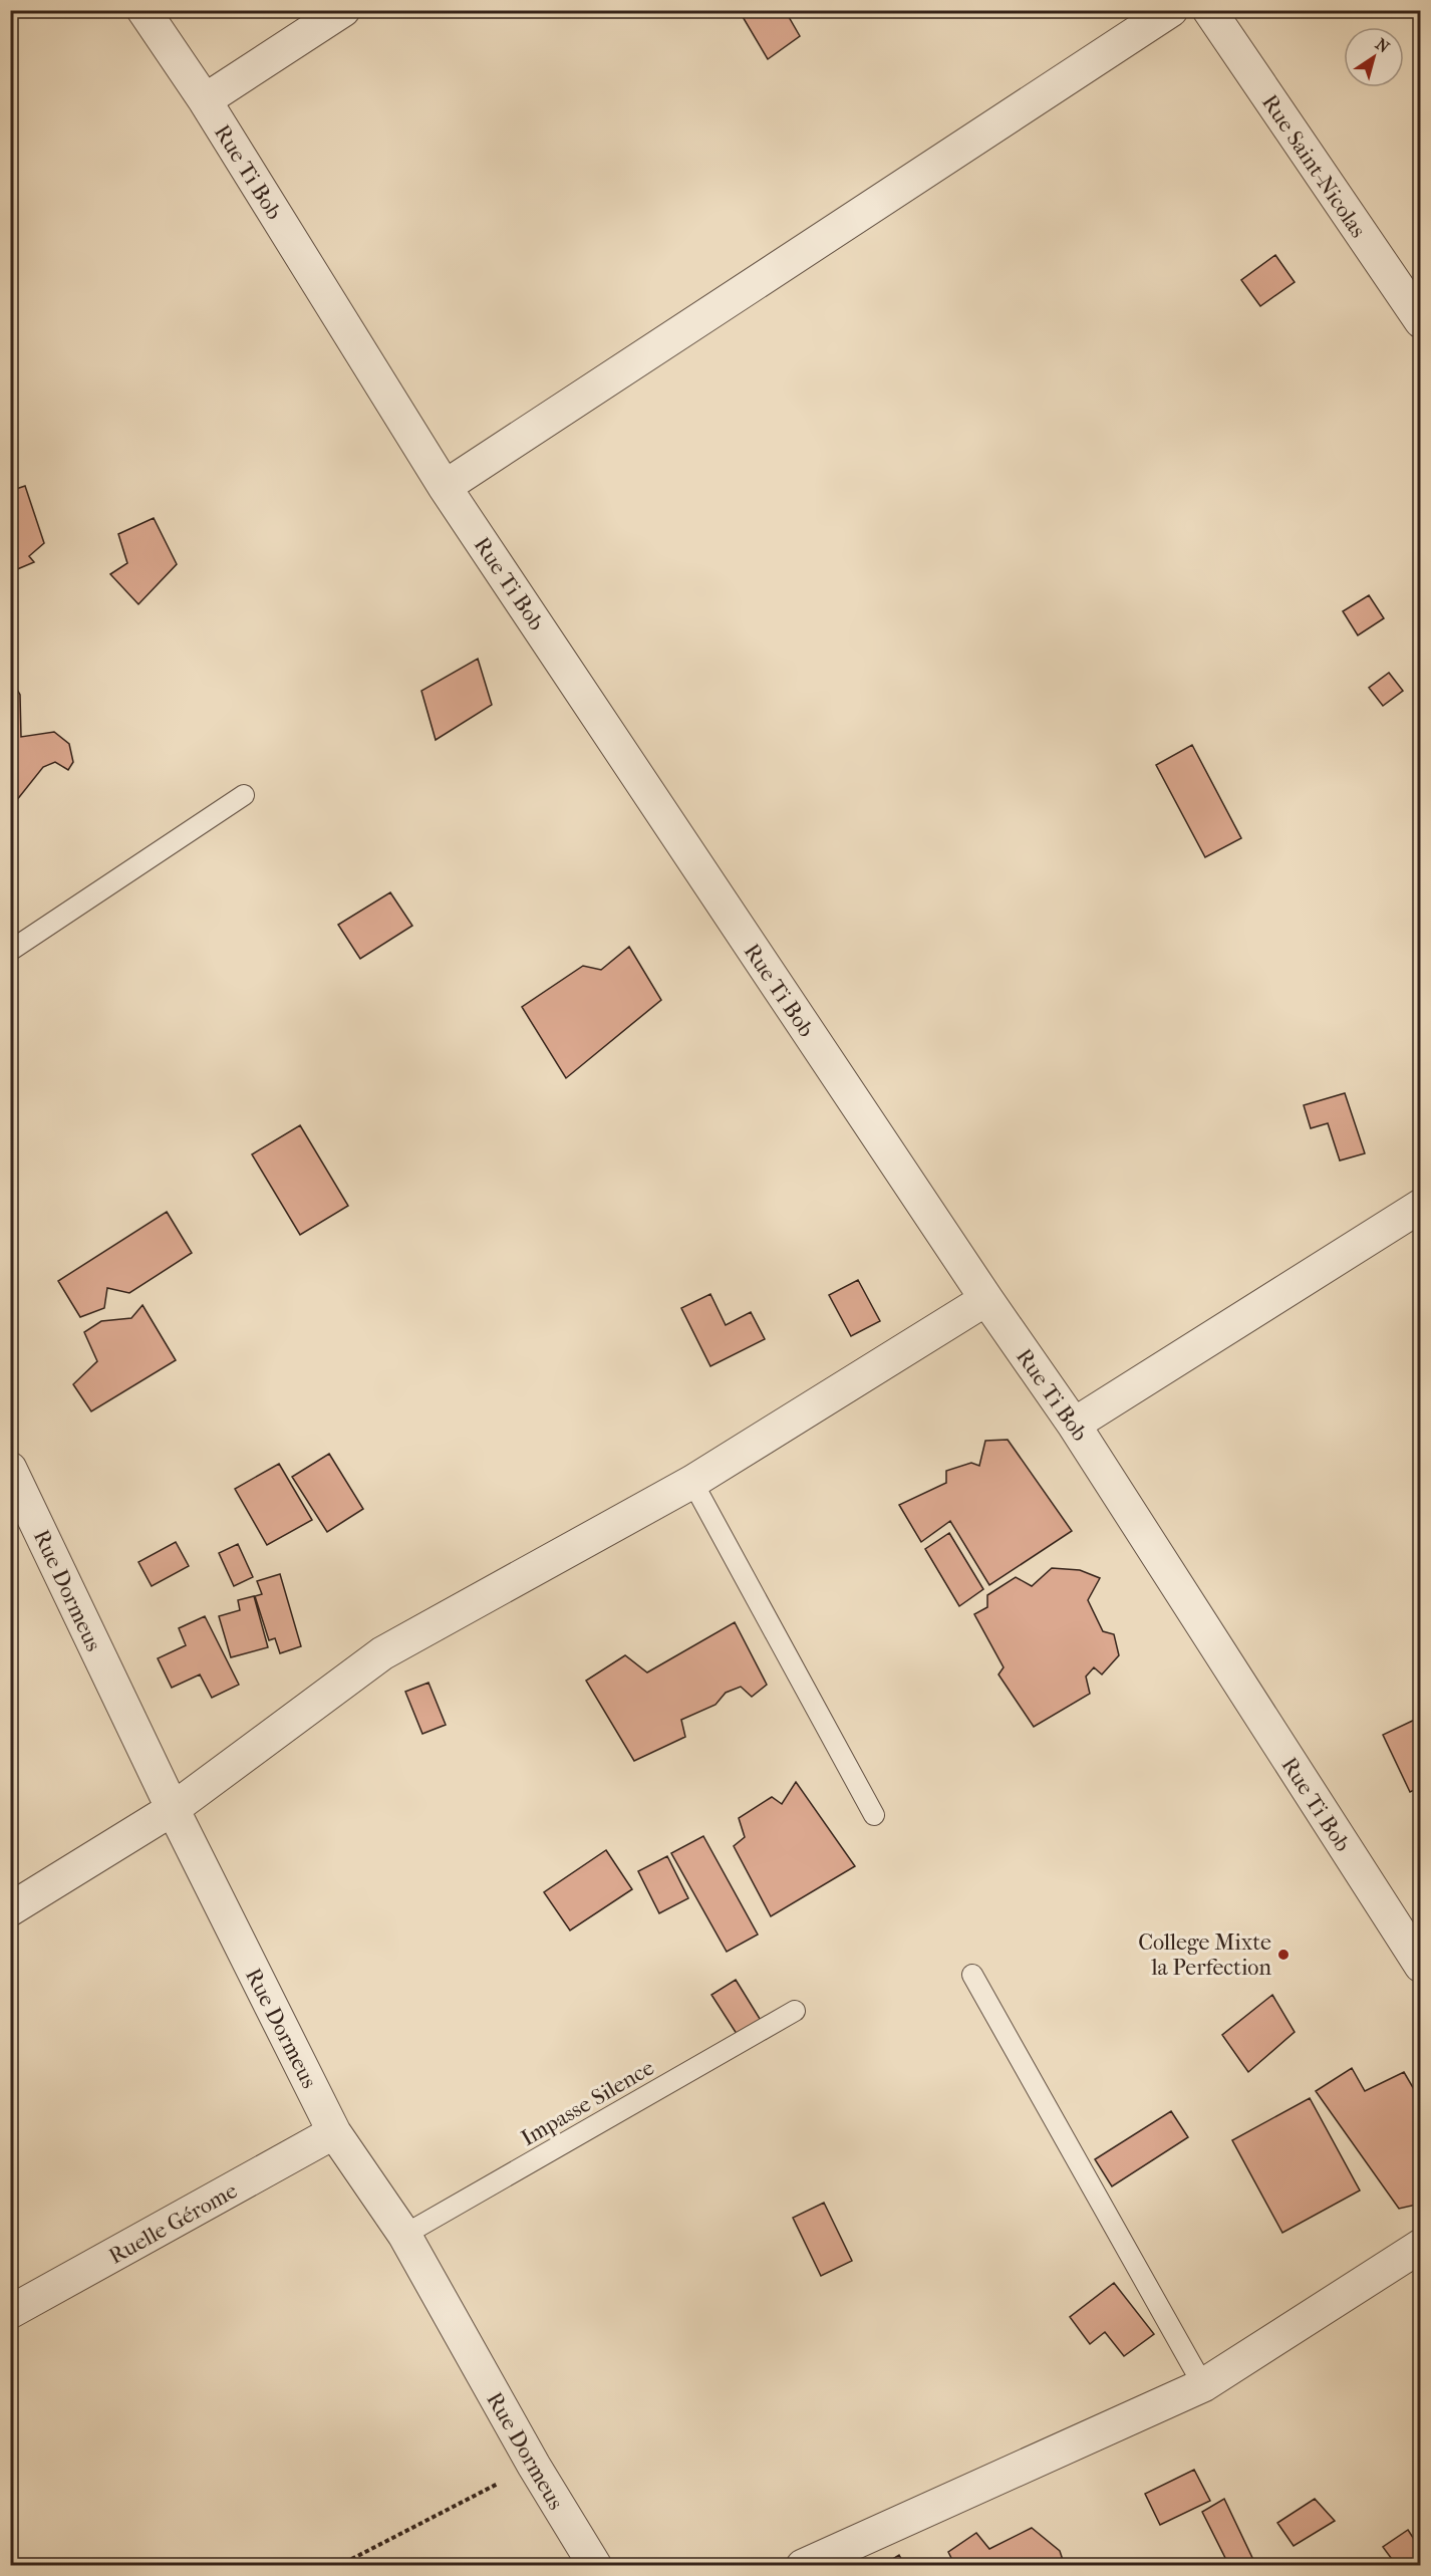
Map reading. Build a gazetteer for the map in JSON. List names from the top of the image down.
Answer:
{
  "streets": {
    "street": [
      "Rue Saint-Nicolas",
      "Rue Ti Bob",
      "Rue Dormeus",
      "Ruelle Gérome"
    ],
    "lane": ["Impasse Silence"]
  },
  "crossings": [
    ["Rue Dormeus", "Impasse Silence"],
    ["Rue Dormeus", "Ruelle Gérome"]
  ],
  "places": ["College Mixte la Perfection"],
  "north": "top right"
}
